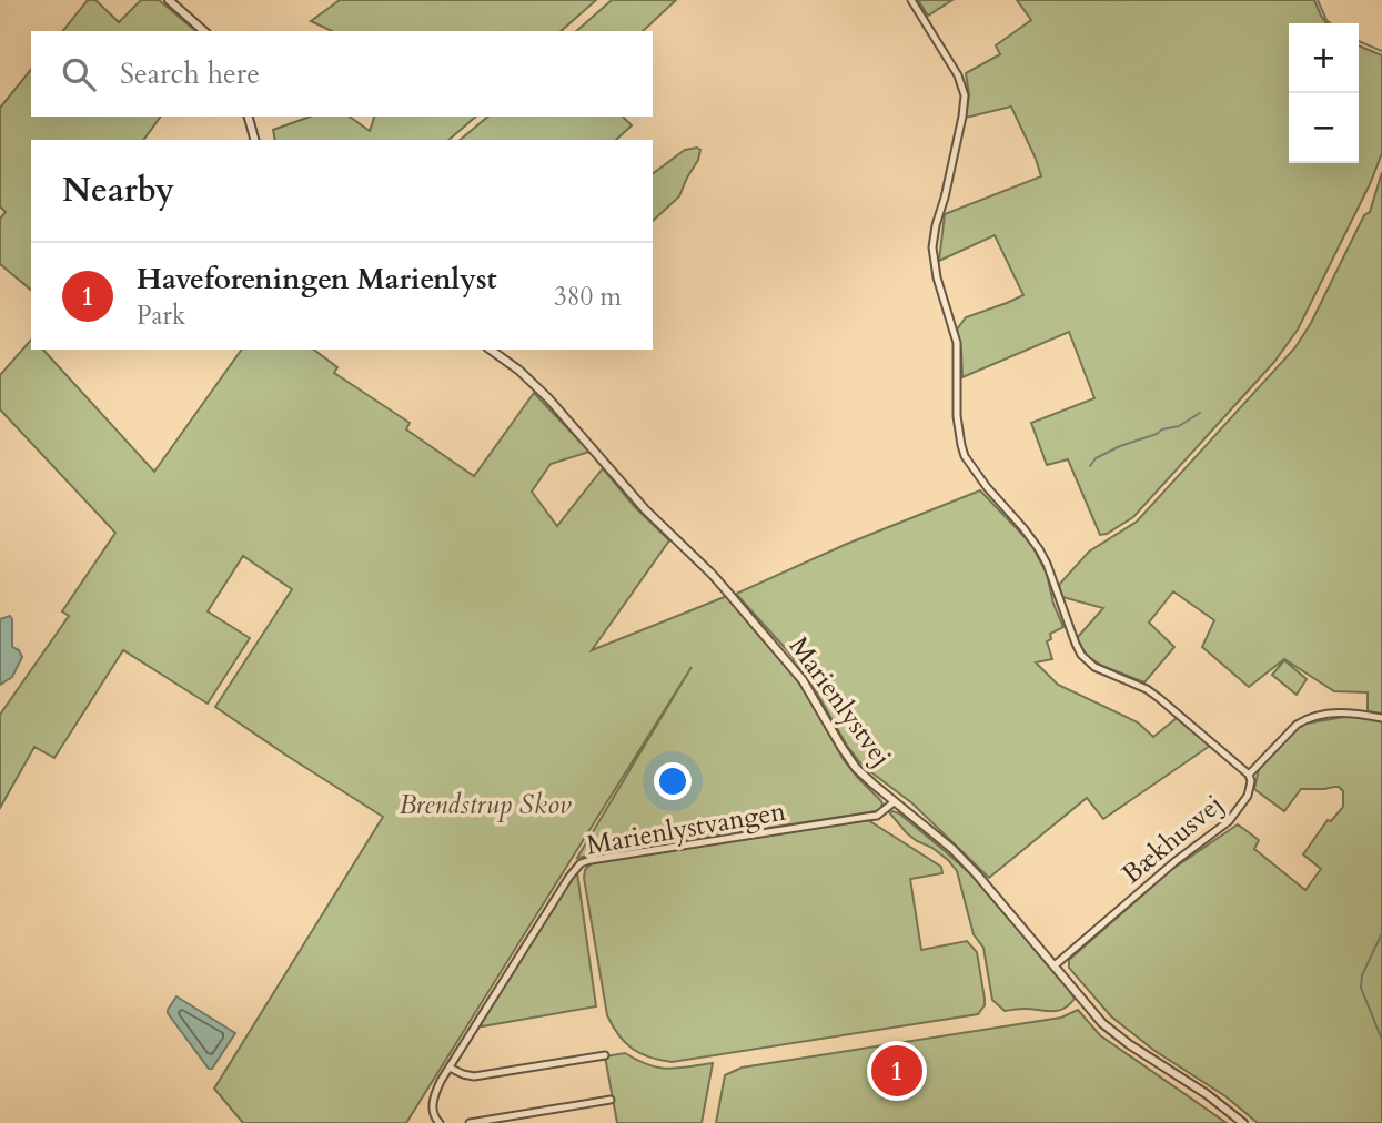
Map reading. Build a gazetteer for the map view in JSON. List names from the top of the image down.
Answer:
{
  "streets": {
    "street": ["Marienlystvej", "Marienlystvangen", "Bækhusvej"]
  },
  "crossings": [
    ["Marienlystvej", "Marienlystvangen"],
    ["Marienlystvej", "Bækhusvej"]
  ],
  "parks": ["Brendstrup Skov"],
  "page": {
    "map_buttons": ["+", "−"],
    "search": "Search here",
    "heading": "Nearby",
    "list": [
      {
        "mark": "1",
        "name": "Haveforeningen Marienlyst",
        "note": "Park",
        "value": "380 m"
      }
    ],
    "pins": "1"
  }
}
